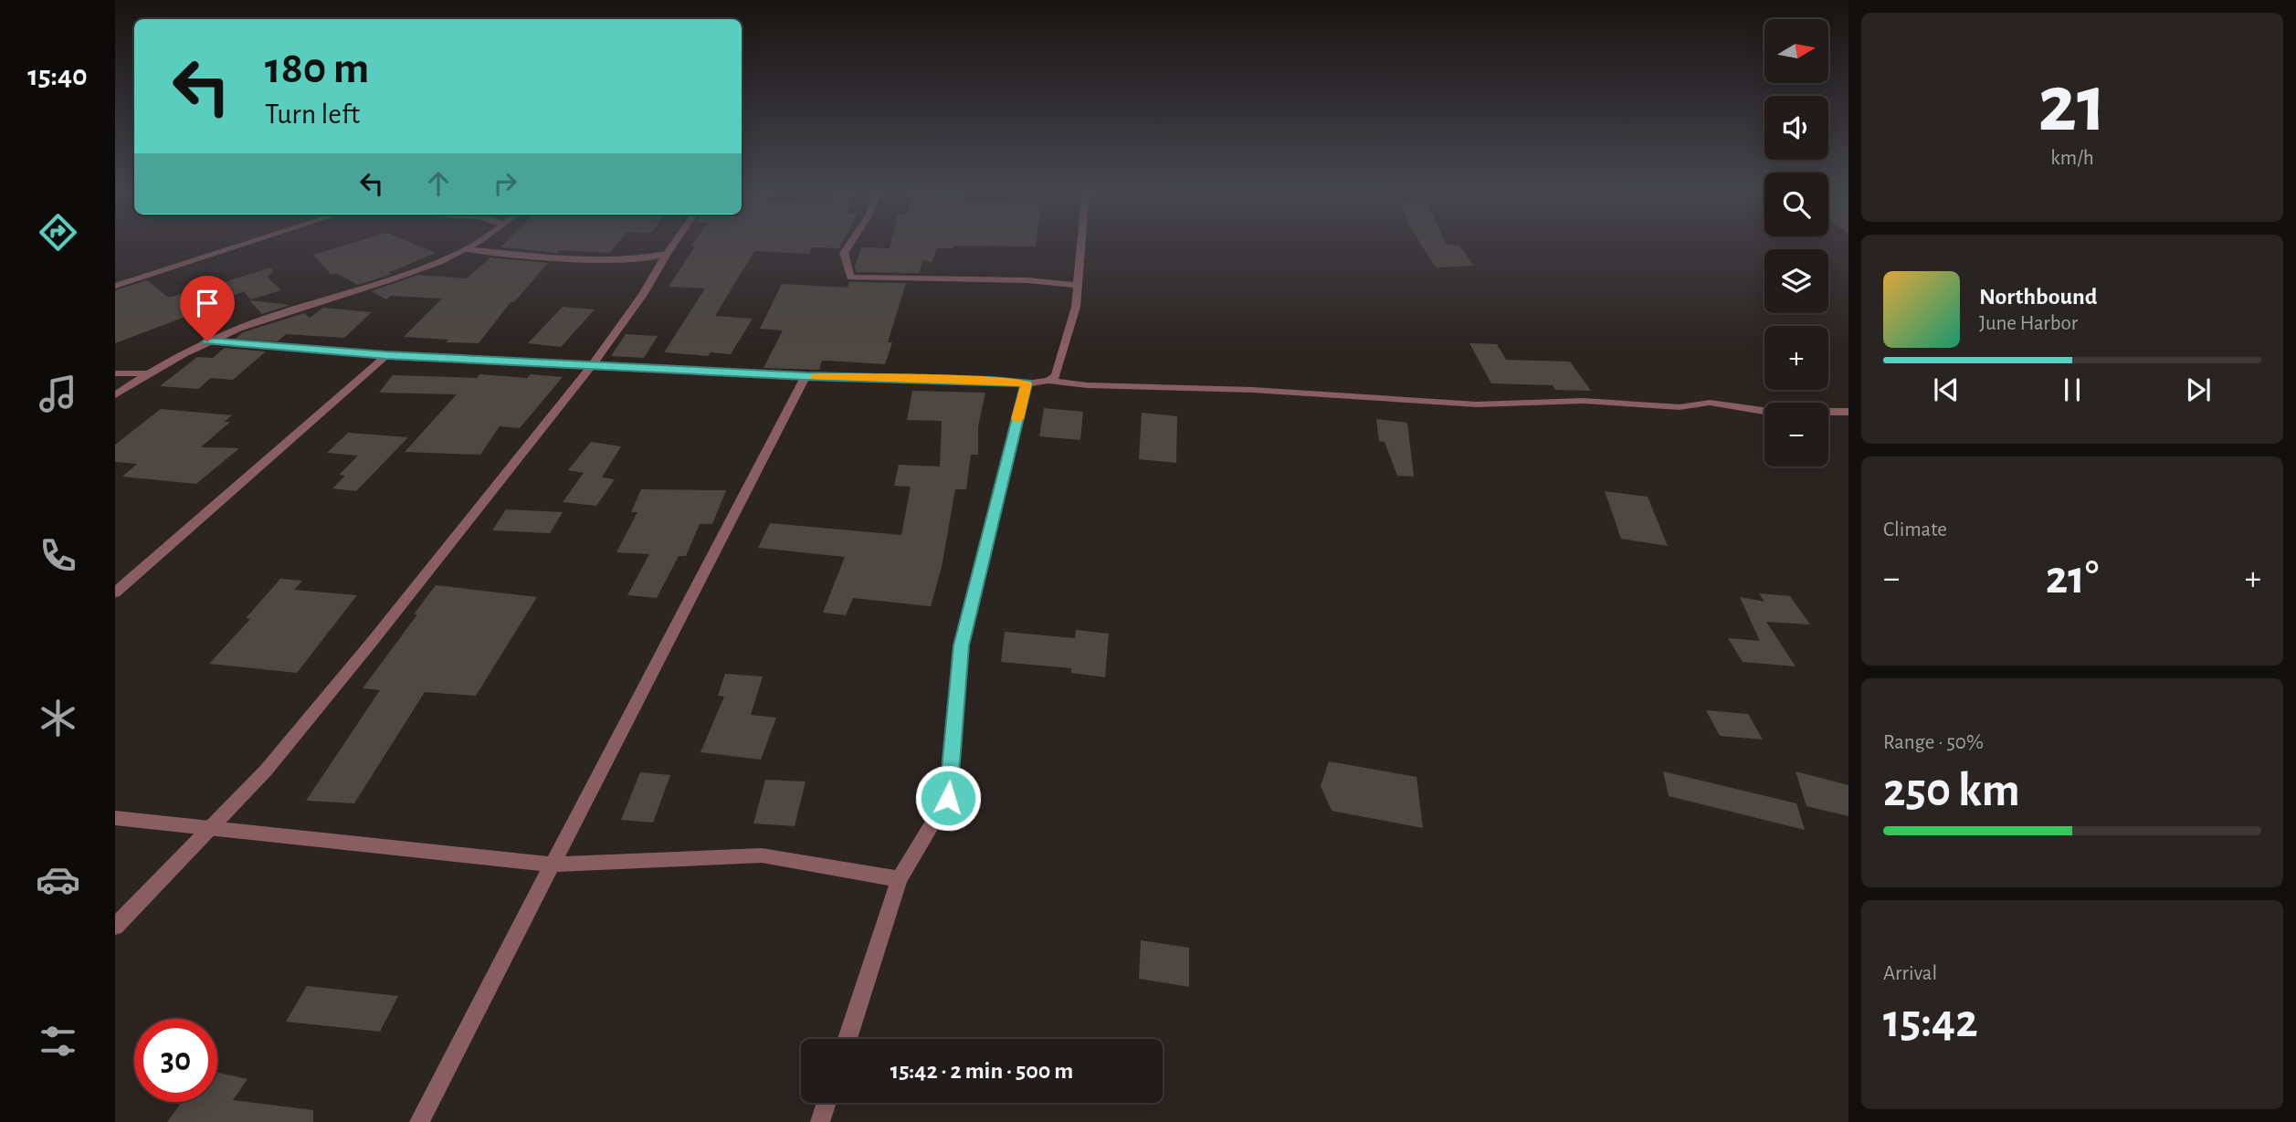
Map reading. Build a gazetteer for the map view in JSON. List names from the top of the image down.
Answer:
{
  "north": "right",
  "page": {
    "tabs": "15:40",
    "tile": [
      ["21", "km/h"],
      "Climate",
      ["Range · 50%", "250 km"],
      ["Arrival", "15:42"]
    ],
    "map_buttons": ["+", "−"],
    "turn": ["180 m", "Turn left"],
    "song": ["Northbound", "June Harbor"],
    "heat": ["−", "21°", "+"],
    "limit": "30",
    "trip": "15:42 · 2 min · 500 m"
  }
}
